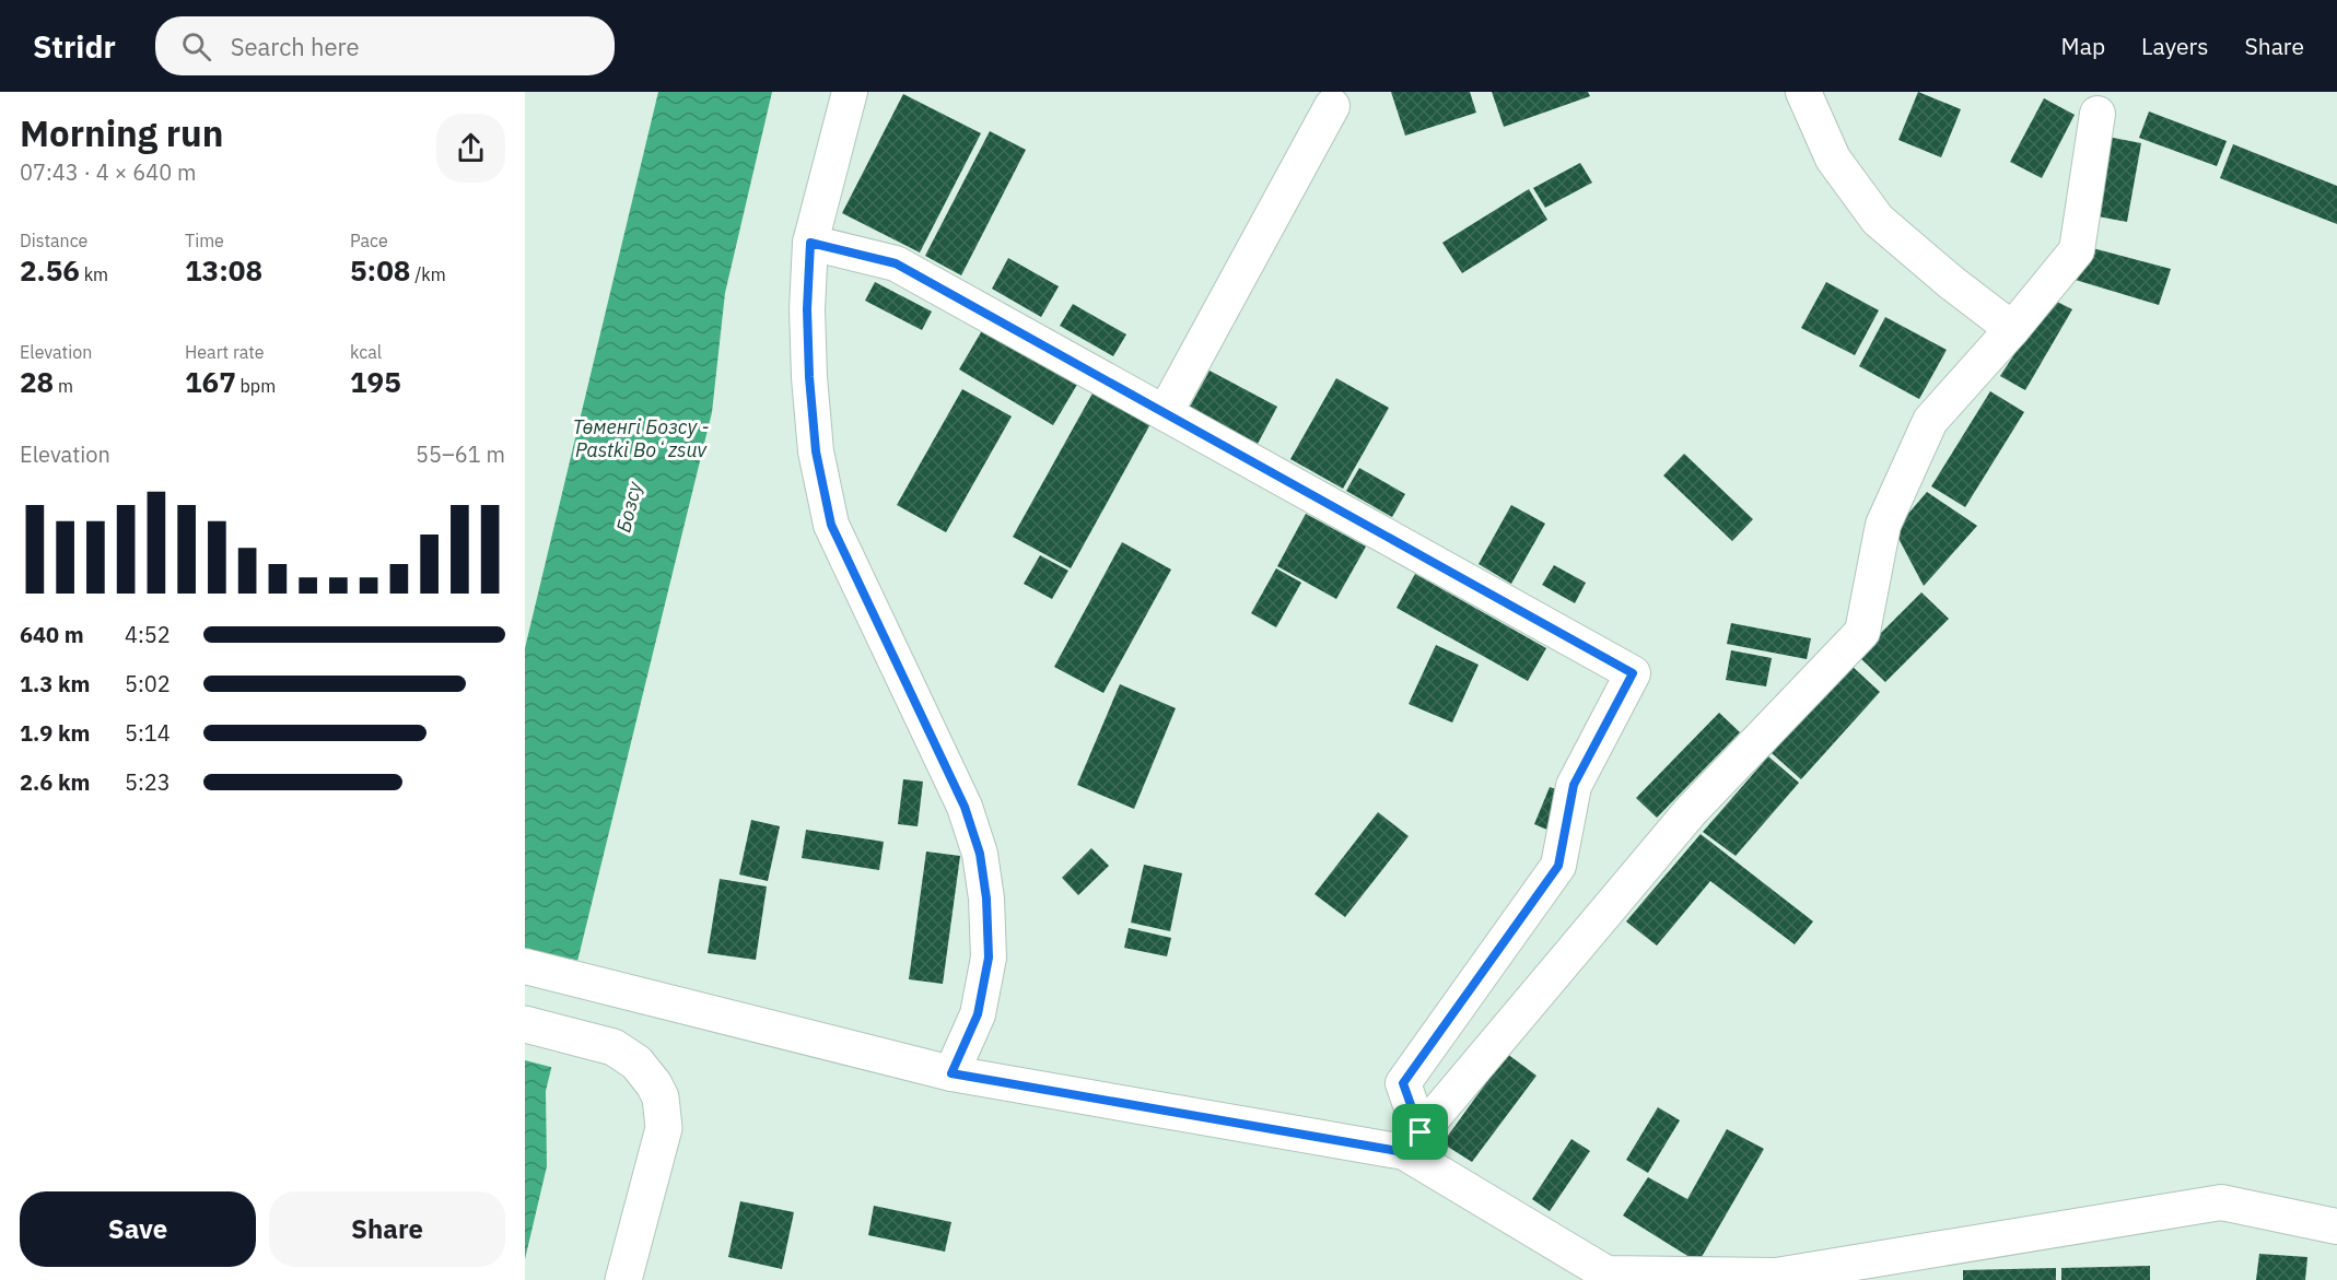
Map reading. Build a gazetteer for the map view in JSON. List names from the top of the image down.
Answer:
{
  "water": ["Төменгі Бозсу - Pastki Boʻzsuv", "Бозсу"],
  "page": {
    "header": "Stridr",
    "search": "Search here",
    "nav": ["Map", "Layers", "Share"],
    "heading": ["Morning run", "07:43 · 4 × 640 m"],
    "stats": [
      ["Distance", "2.56 km"],
      ["Time", "13:08"],
      ["Pace", "5:08 /km"],
      ["Elevation", "28 m"],
      ["Heart rate", "167 bpm"],
      ["kcal", "195"]
    ],
    "chart": ["Elevation", "55–61 m"],
    "list": [
      {
        "name": "640 m",
        "note": "4:52"
      },
      {
        "name": "1.3 km",
        "note": "5:02"
      },
      {
        "name": "1.9 km",
        "note": "5:14"
      },
      {
        "name": "2.6 km",
        "note": "5:23"
      }
    ],
    "buttons": ["Save", "Share"]
  }
}
